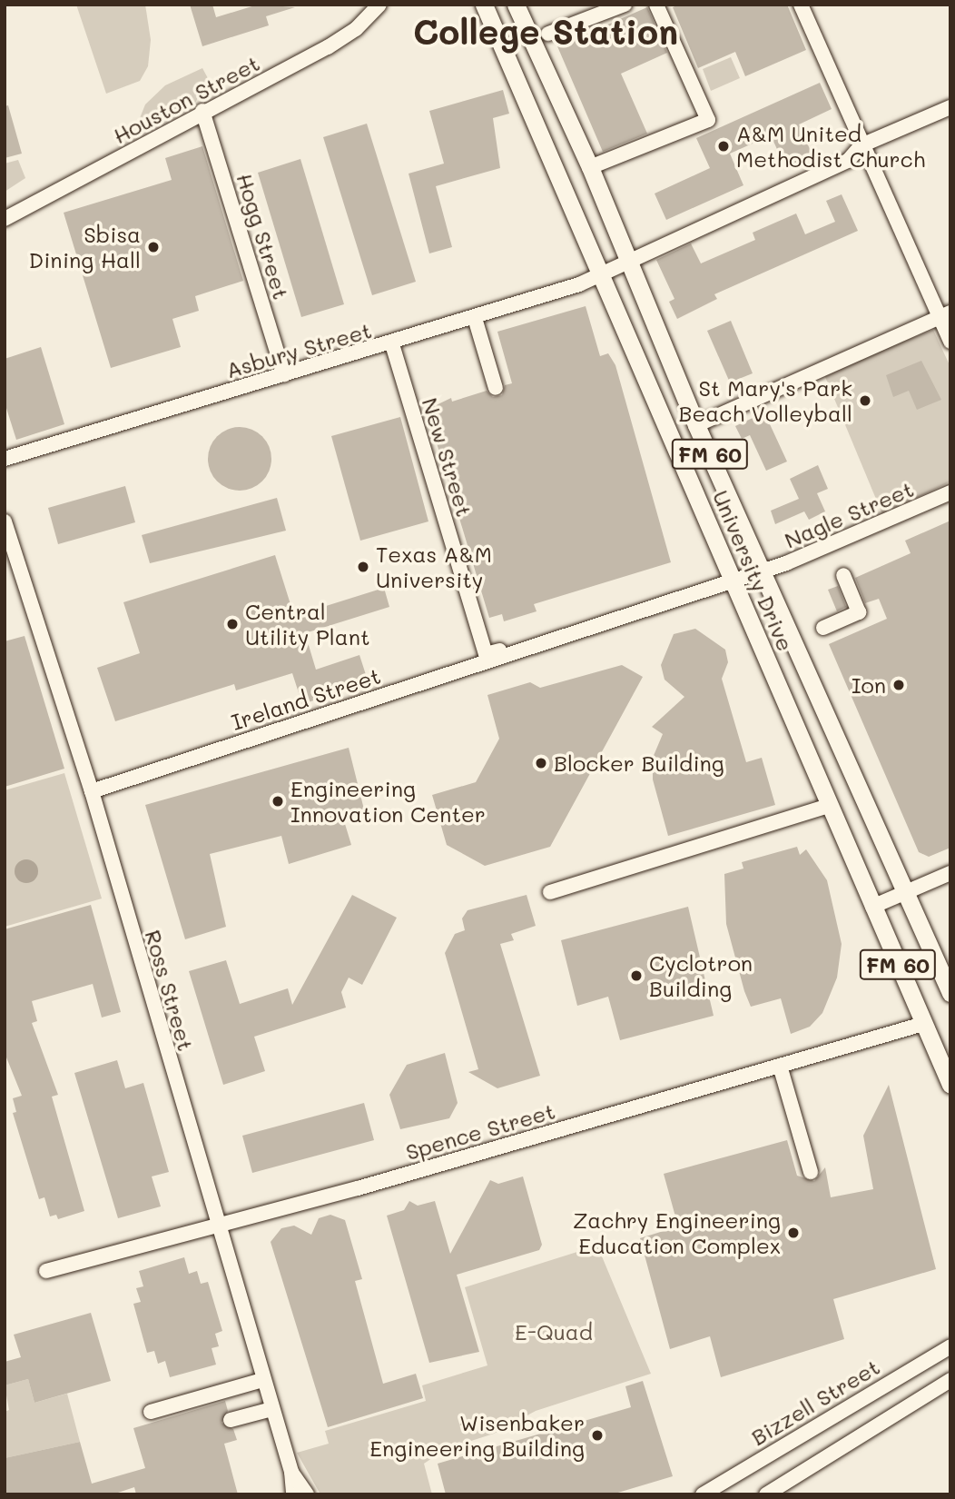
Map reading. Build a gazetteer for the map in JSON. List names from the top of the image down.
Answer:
{
  "streets": {
    "main road": ["FM 60", "University Drive"],
    "street": [
      "Houston Street",
      "Hogg Street",
      "Asbury Street",
      "New Street",
      "Nagle Street",
      "Ireland Street",
      "Ross Street",
      "Spence Street",
      "Bizzell Street"
    ]
  },
  "crossings": [
    ["Houston Street", "Hogg Street"],
    ["Hogg Street", "Asbury Street"],
    ["Asbury Street", "New Street"],
    ["Asbury Street", "University Drive"],
    ["New Street", "Ireland Street"],
    ["Nagle Street", "University Drive"],
    ["Nagle Street", "Ireland Street"],
    ["University Drive", "Ireland Street"],
    ["University Drive", "Spence Street"],
    ["Ireland Street", "Ross Street"],
    ["Ross Street", "Spence Street"]
  ],
  "districts": ["College Station"],
  "parks": ["E-Quad"],
  "places": [
    "A&M United Methodist Church",
    "Sbisa Dining Hall",
    "St Mary's Park Beach Volleyball",
    "Texas A&M University",
    "Central Utility Plant",
    "Ion",
    "Blocker Building",
    "Engineering Innovation Center",
    "Cyclotron Building",
    "Zachry Engineering Education Complex",
    "Wisenbaker Engineering Building"
  ]
}
